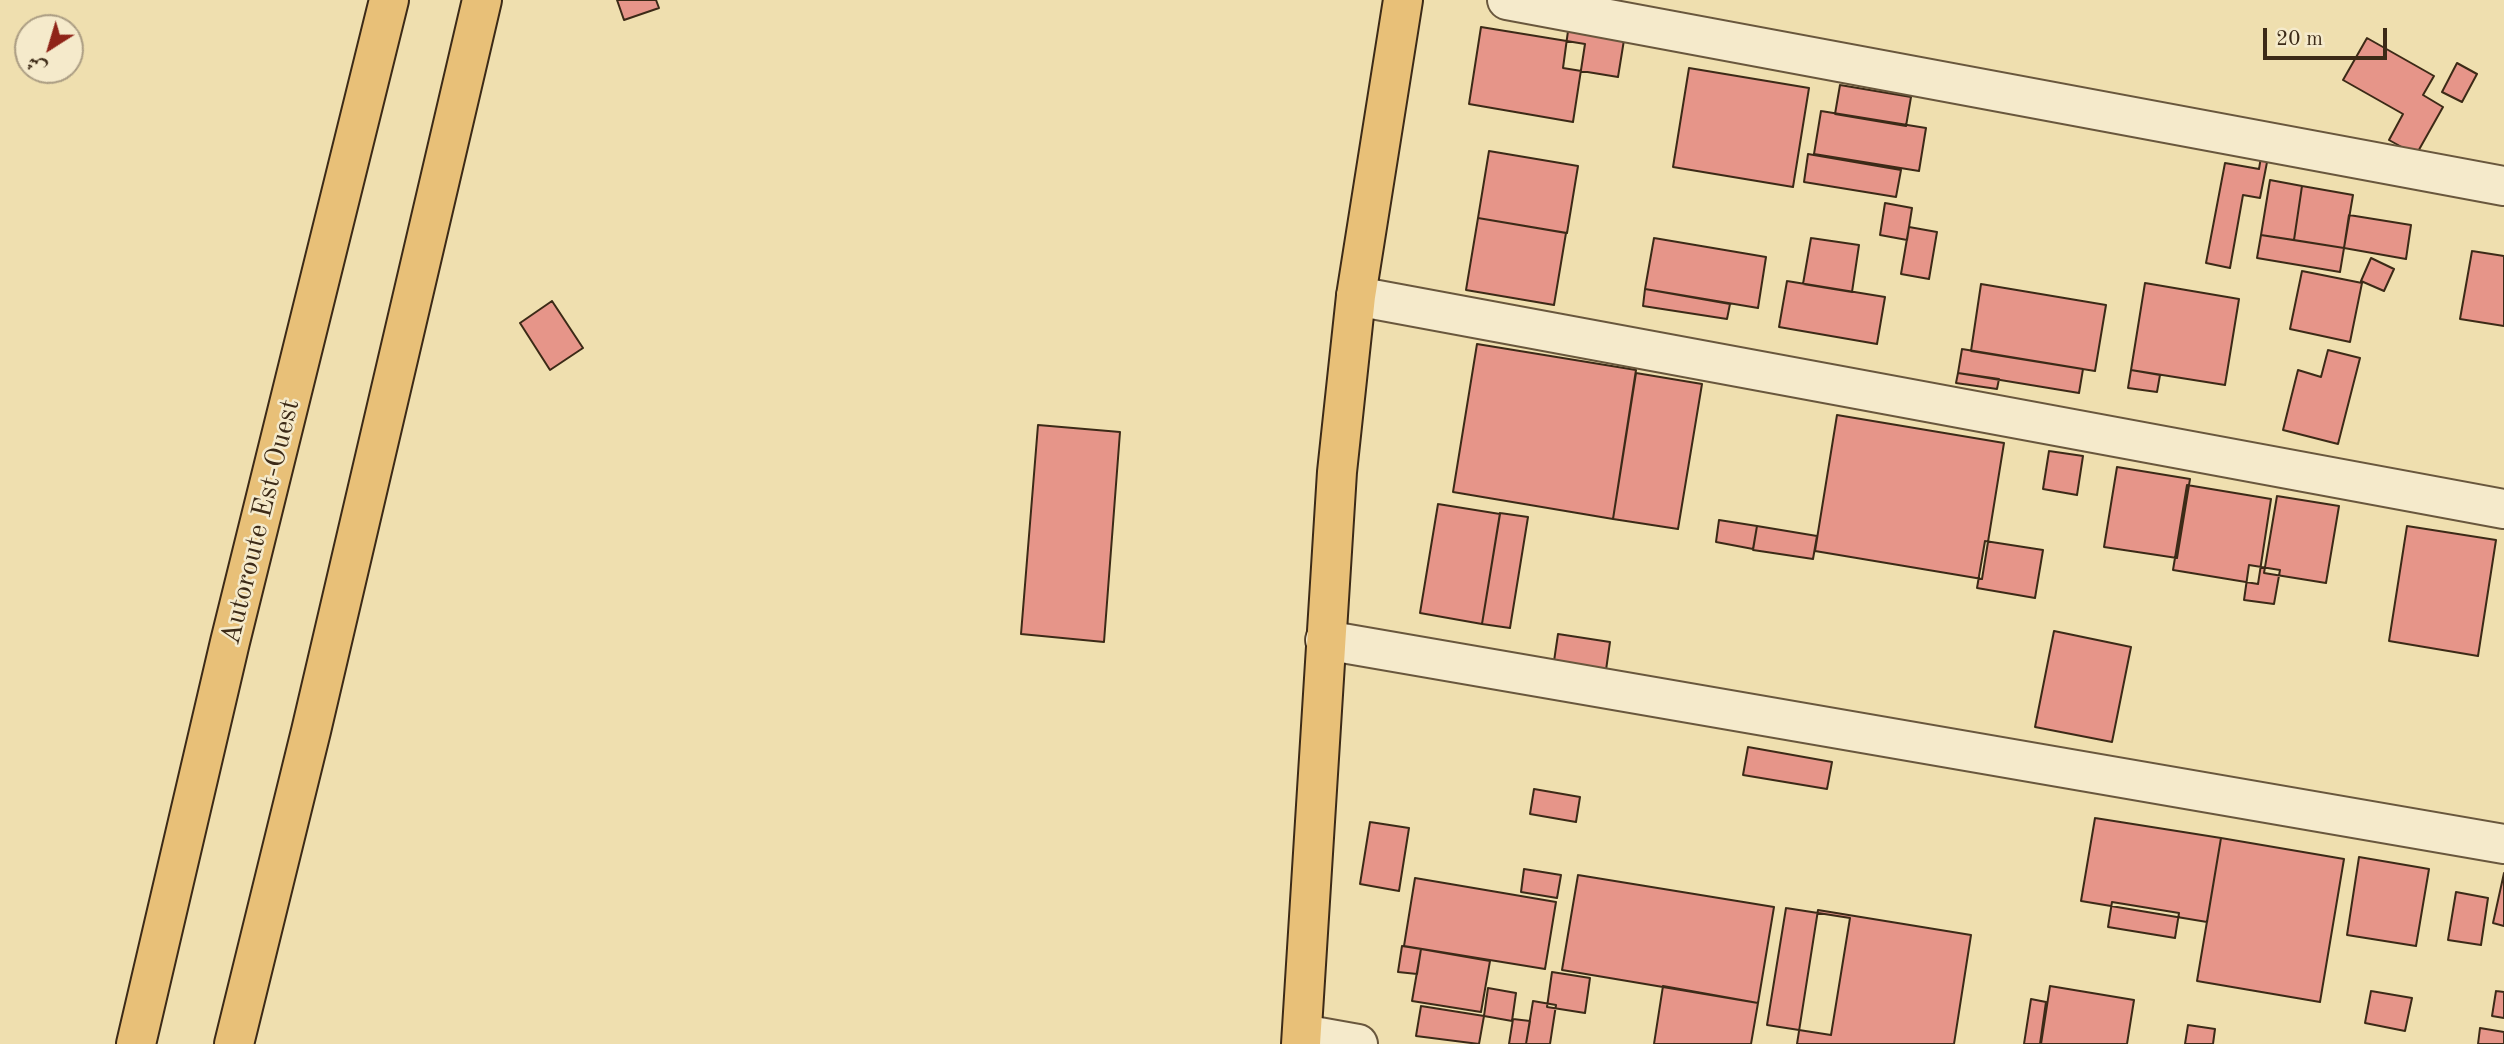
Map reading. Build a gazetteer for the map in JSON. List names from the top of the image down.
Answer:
{
  "streets": {
    "main road": ["Autoroute Est-Ouest"]
  },
  "scale_bar": "20 m",
  "north": "bottom left"
}
